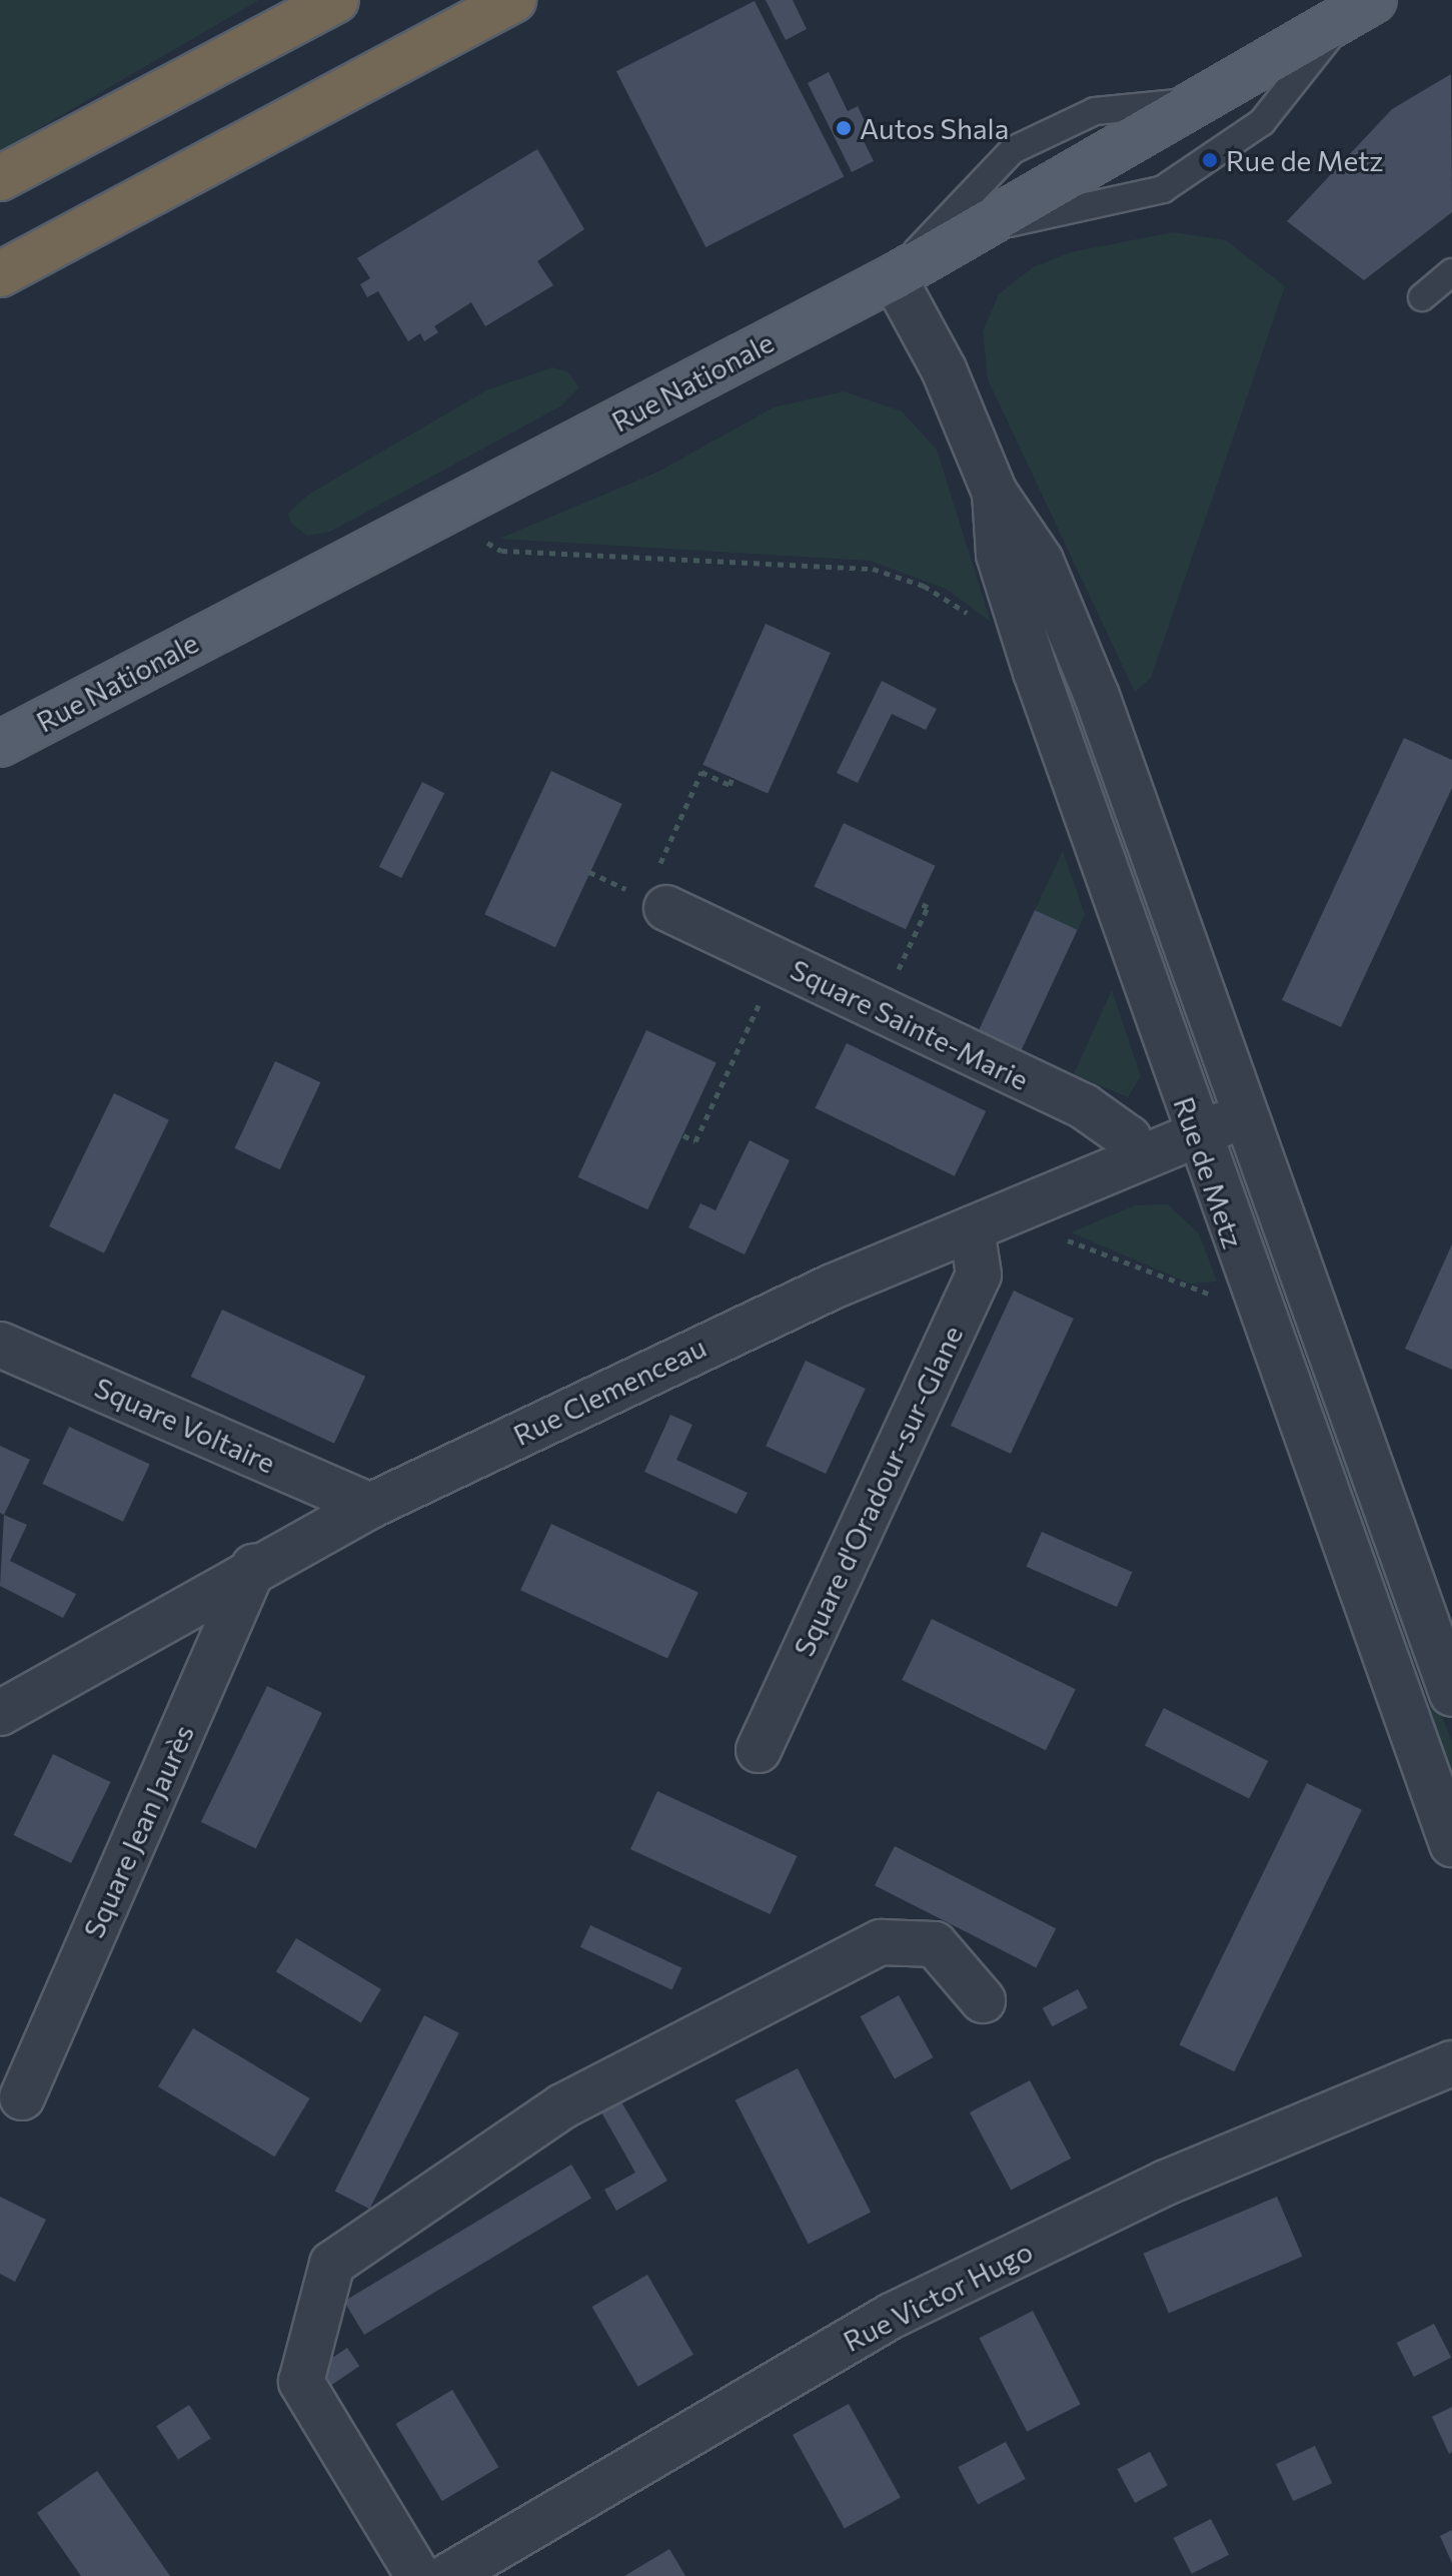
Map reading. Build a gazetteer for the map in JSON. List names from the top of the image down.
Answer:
{
  "streets": {
    "main road": ["Rue Nationale"],
    "street": [
      "Square Sainte-Marie",
      "Rue de Metz",
      "Rue Clemenceau",
      "Square Voltaire",
      "Square d'Oradour-sur-Glane",
      "Square Jean Jaurès",
      "Rue Victor Hugo"
    ]
  },
  "crossings": [
    ["Rue Nationale", "Rue de Metz"],
    ["Square Sainte-Marie", "Rue Clemenceau"],
    ["Rue de Metz", "Rue Clemenceau"],
    ["Rue Clemenceau", "Square Voltaire"],
    ["Rue Clemenceau", "Square d'Oradour-sur-Glane"],
    ["Rue Clemenceau", "Square Jean Jaurès"]
  ],
  "places": ["Autos Shala", "Rue de Metz"]
}
